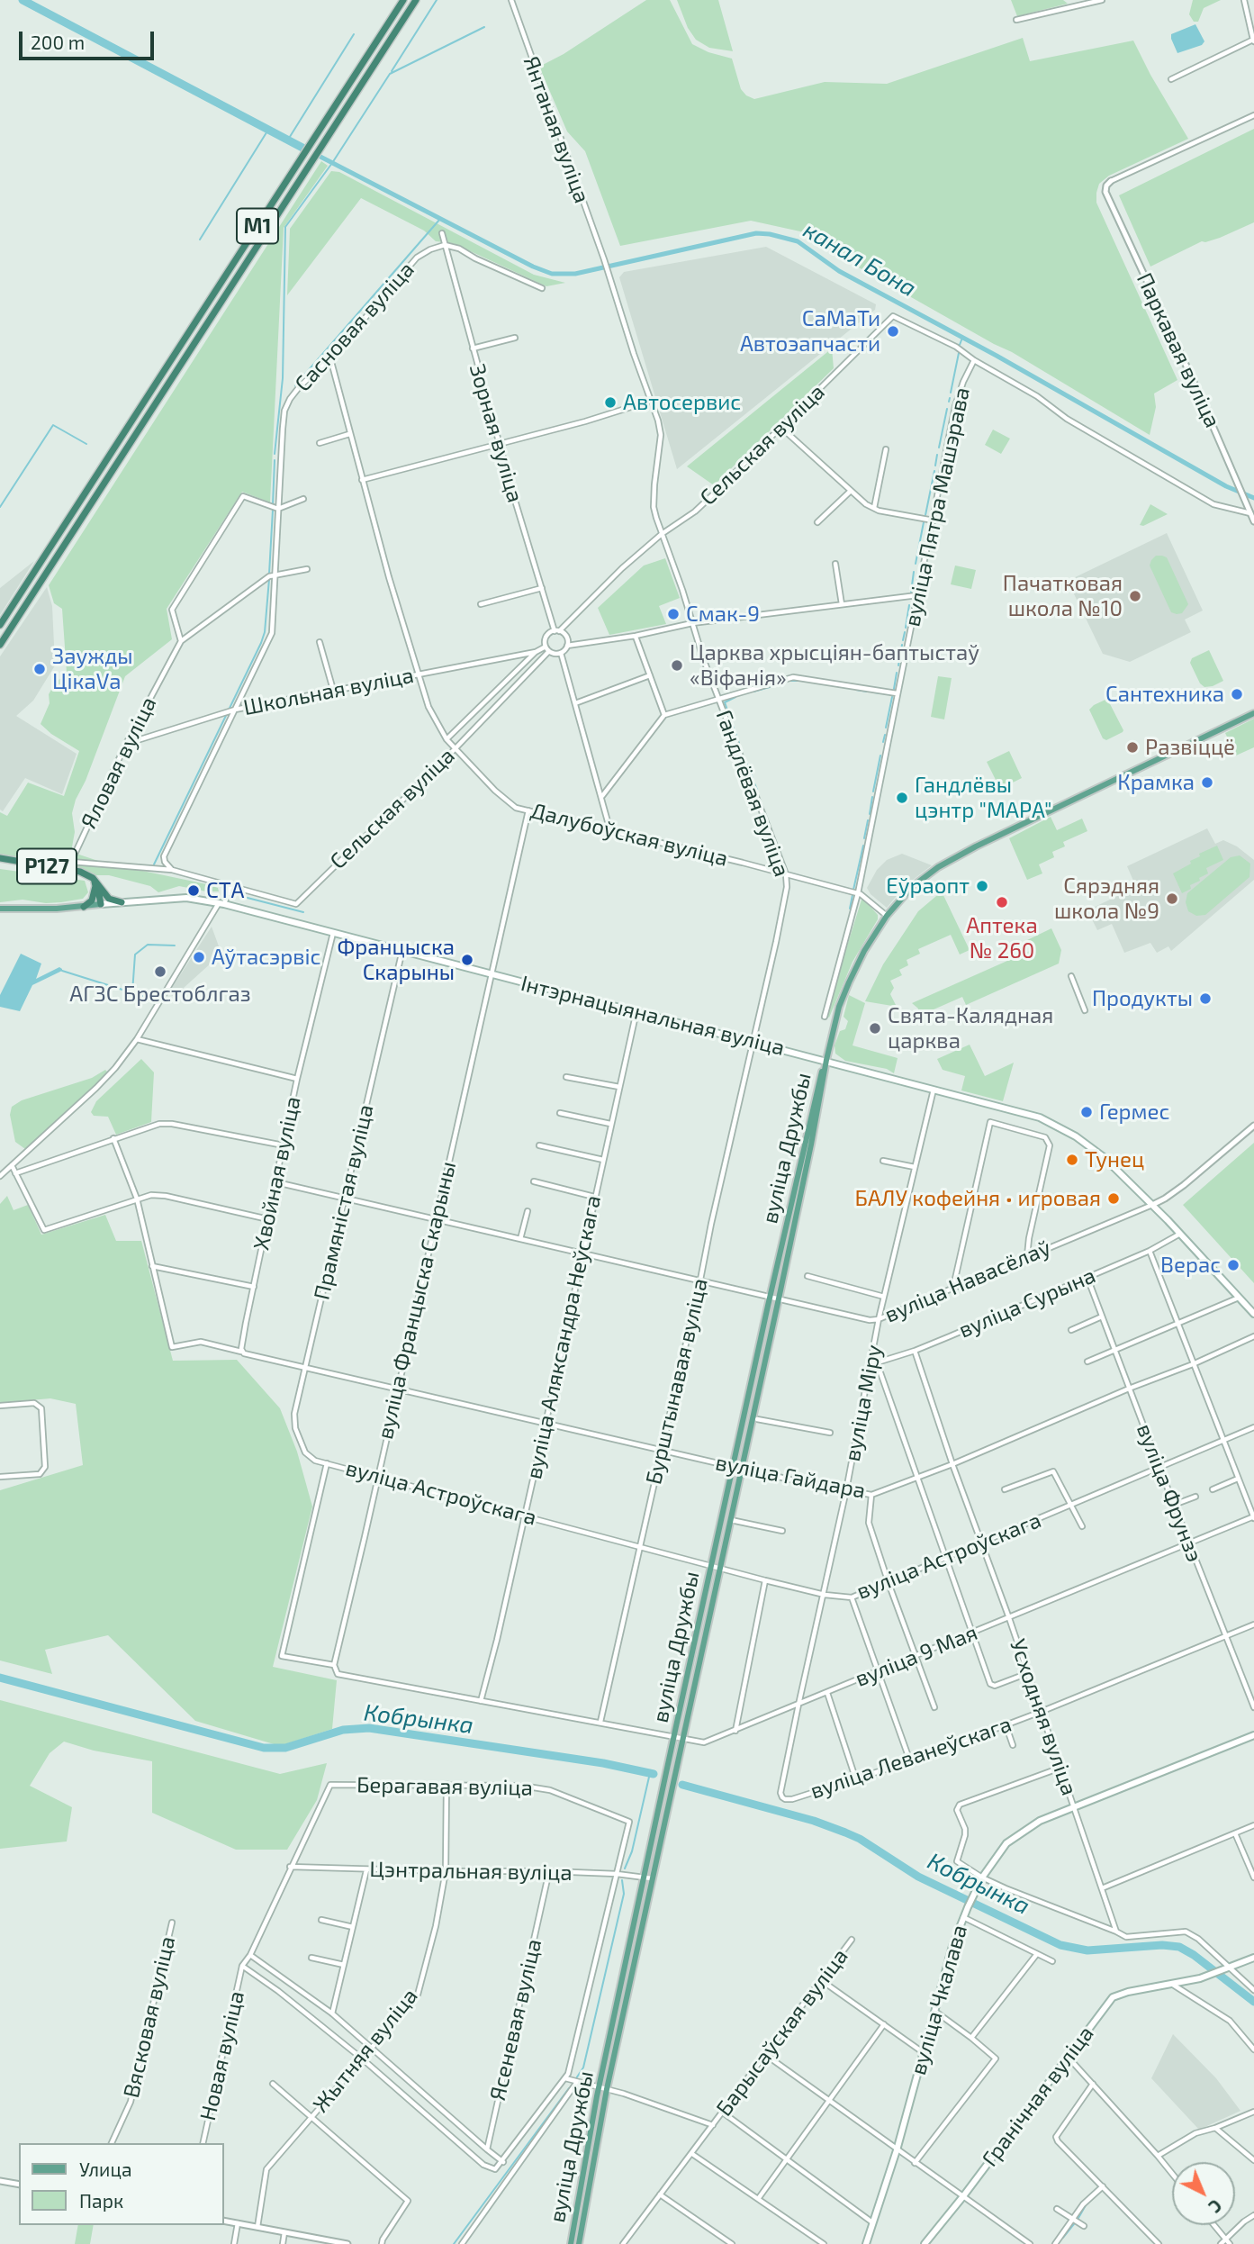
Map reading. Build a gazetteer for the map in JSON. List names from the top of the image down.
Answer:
{
  "streets": {
    "highway": ["М1", "Р127"],
    "main road": [
      "Інтэрнацыянальная вуліца",
      "вуліца Дружбы",
      "вуліца Чкалава",
      "Гранічная вуліца"
    ],
    "street": [
      "Янтаная вуліца",
      "Сасновая вуліца",
      "Паркавая вуліца",
      "Зорная вуліца",
      "Сельская вуліца",
      "вуліца Пятра Машэрава",
      "Школьная вуліца",
      "Яловая вуліца",
      "Гандлёвая вуліца",
      "Далубоўская вуліца",
      "Хвойная вуліца",
      "Прамяністая вуліца",
      "вуліца Навасёлаў",
      "вуліца Францыска Скарыны",
      "вуліца Сурына",
      "вуліца Аляксандра Неўскага",
      "Бурштынавая вуліца",
      "вуліца Міру",
      "вуліца Гайдара",
      "вуліца Астроўскага",
      "вуліца Фрунзэ",
      "вуліца 9 Мая",
      "Усходняя вуліца",
      "вуліца Леванеўскага",
      "Берагавая вуліца",
      "Цэнтральная вуліца",
      "Вясковая вуліца",
      "Ясеневая вуліца",
      "Барысаўская вуліца",
      "Жытняя вуліца",
      "Новая вуліца"
    ]
  },
  "crossings": [
    ["Янтаная вуліца", "Гандлёвая вуліца"],
    ["Сасновая вуліца", "Зорная вуліца"],
    ["Сасновая вуліца", "Школьная вуліца"],
    ["Сасновая вуліца", "Яловая вуліца"],
    ["Сасновая вуліца", "Далубоўская вуліца"],
    ["Паркавая вуліца", "вуліца Пятра Машэрава"],
    ["Зорная вуліца", "Сельская вуліца"],
    ["Сельская вуліца", "вуліца Пятра Машэрава"],
    ["Сельская вуліца", "Школьная вуліца"],
    ["Сельская вуліца", "Гандлёвая вуліца"],
    ["Сельская вуліца", "Далубоўская вуліца"],
    ["вуліца Пятра Машэрава", "Далубоўская вуліца"],
    ["Школьная вуліца", "Яловая вуліца"],
    ["Школьная вуліца", "Далубоўская вуліца"],
    ["Гандлёвая вуліца", "Далубоўская вуліца"],
    ["Гандлёвая вуліца", "Інтэрнацыянальная вуліца"],
    ["Гандлёвая вуліца", "Бурштынавая вуліца"],
    ["Далубоўская вуліца", "вуліца Дружбы"],
    ["Далубоўская вуліца", "вуліца Францыска Скарыны"],
    ["Р127", "Інтэрнацыянальная вуліца"],
    ["Інтэрнацыянальная вуліца", "вуліца Дружбы"],
    ["Інтэрнацыянальная вуліца", "Хвойная вуліца"],
    ["Інтэрнацыянальная вуліца", "Прамяністая вуліца"],
    ["Інтэрнацыянальная вуліца", "вуліца Навасёлаў"],
    ["Інтэрнацыянальная вуліца", "вуліца Францыска Скарыны"],
    ["Інтэрнацыянальная вуліца", "вуліца Сурына"],
    ["Інтэрнацыянальная вуліца", "вуліца Аляксандра Неўскага"],
    ["Інтэрнацыянальная вуліца", "Бурштынавая вуліца"],
    ["Інтэрнацыянальная вуліца", "вуліца Міру"],
    ["вуліца Дружбы", "вуліца Навасёлаў"],
    ["вуліца Дружбы", "вуліца Гайдара"],
    ["вуліца Дружбы", "вуліца Астроўскага"],
    ["вуліца Дружбы", "вуліца 9 Мая"],
    ["вуліца Дружбы", "Цэнтральная вуліца"],
    ["вуліца Дружбы", "Барысаўская вуліца"],
    ["Хвойная вуліца", "вуліца Навасёлаў"],
    ["Прамяністая вуліца", "вуліца Навасёлаў"],
    ["Прамяністая вуліца", "вуліца Гайдара"],
    ["Прамяністая вуліца", "вуліца Астроўскага"],
    ["вуліца Навасёлаў", "вуліца Францыска Скарыны"],
    ["вуліца Навасёлаў", "вуліца Аляксандра Неўскага"],
    ["вуліца Навасёлаў", "Бурштынавая вуліца"],
    ["вуліца Навасёлаў", "вуліца Міру"],
    ["вуліца Францыска Скарыны", "вуліца Гайдара"],
    ["вуліца Францыска Скарыны", "вуліца Астроўскага"],
    ["вуліца Сурына", "вуліца Міру"],
    ["вуліца Сурына", "вуліца Фрунзэ"],
    ["вуліца Сурына", "Усходняя вуліца"],
    ["вуліца Аляксандра Неўскага", "вуліца Гайдара"],
    ["вуліца Аляксандра Неўскага", "вуліца Астроўскага"],
    ["Бурштынавая вуліца", "вуліца Гайдара"],
    ["Бурштынавая вуліца", "вуліца Астроўскага"],
    ["вуліца Міру", "вуліца Гайдара"],
    ["вуліца Міру", "вуліца Астроўскага"],
    ["вуліца Міру", "вуліца 9 Мая"],
    ["вуліца Міру", "вуліца Леванеўскага"],
    ["вуліца Гайдара", "вуліца Фрунзэ"],
    ["вуліца Гайдара", "Усходняя вуліца"],
    ["вуліца Астроўскага", "вуліца Фрунзэ"],
    ["вуліца Астроўскага", "Усходняя вуліца"],
    ["вуліца Фрунзэ", "вуліца 9 Мая"],
    ["вуліца Фрунзэ", "вуліца Леванеўскага"],
    ["вуліца 9 Мая", "Усходняя вуліца"],
    ["Усходняя вуліца", "вуліца Леванеўскага"],
    ["Усходняя вуліца", "вуліца Чкалава"],
    ["Берагавая вуліца", "Цэнтральная вуліца"],
    ["Берагавая вуліца", "Жытняя вуліца"],
    ["Цэнтральная вуліца", "Ясеневая вуліца"],
    ["Цэнтральная вуліца", "Жытняя вуліца"]
  ],
  "water": ["канал Бона", "Кобрынка"],
  "places": [
    "СаМаТи Автоэапчасти",
    "Автосервис",
    "Пачатковая школа №10",
    "Смак-9",
    "Царква хрысціян-баптыстаў «Віфанія»",
    "Заужды ЦікаVа",
    "Сантехника",
    "Развіццё",
    "Крамка",
    "Гандлёвы цэнтр \"МАРА\"",
    "Еўраопт",
    "СТА",
    "Сярэдняя школа №9",
    "Аптека № 260",
    "Аўтасэрвіс",
    "Францыска Скарыны",
    "АГЗС Брестоблгаз",
    "Продукты",
    "Свята-Калядная царква",
    "Гермес",
    "Тунец",
    "БАЛУ кофейня • игровая",
    "Верас"
  ],
  "legend": ["Улица", "Парк"],
  "scale_bar": "200 m",
  "north": "bottom right"
}
